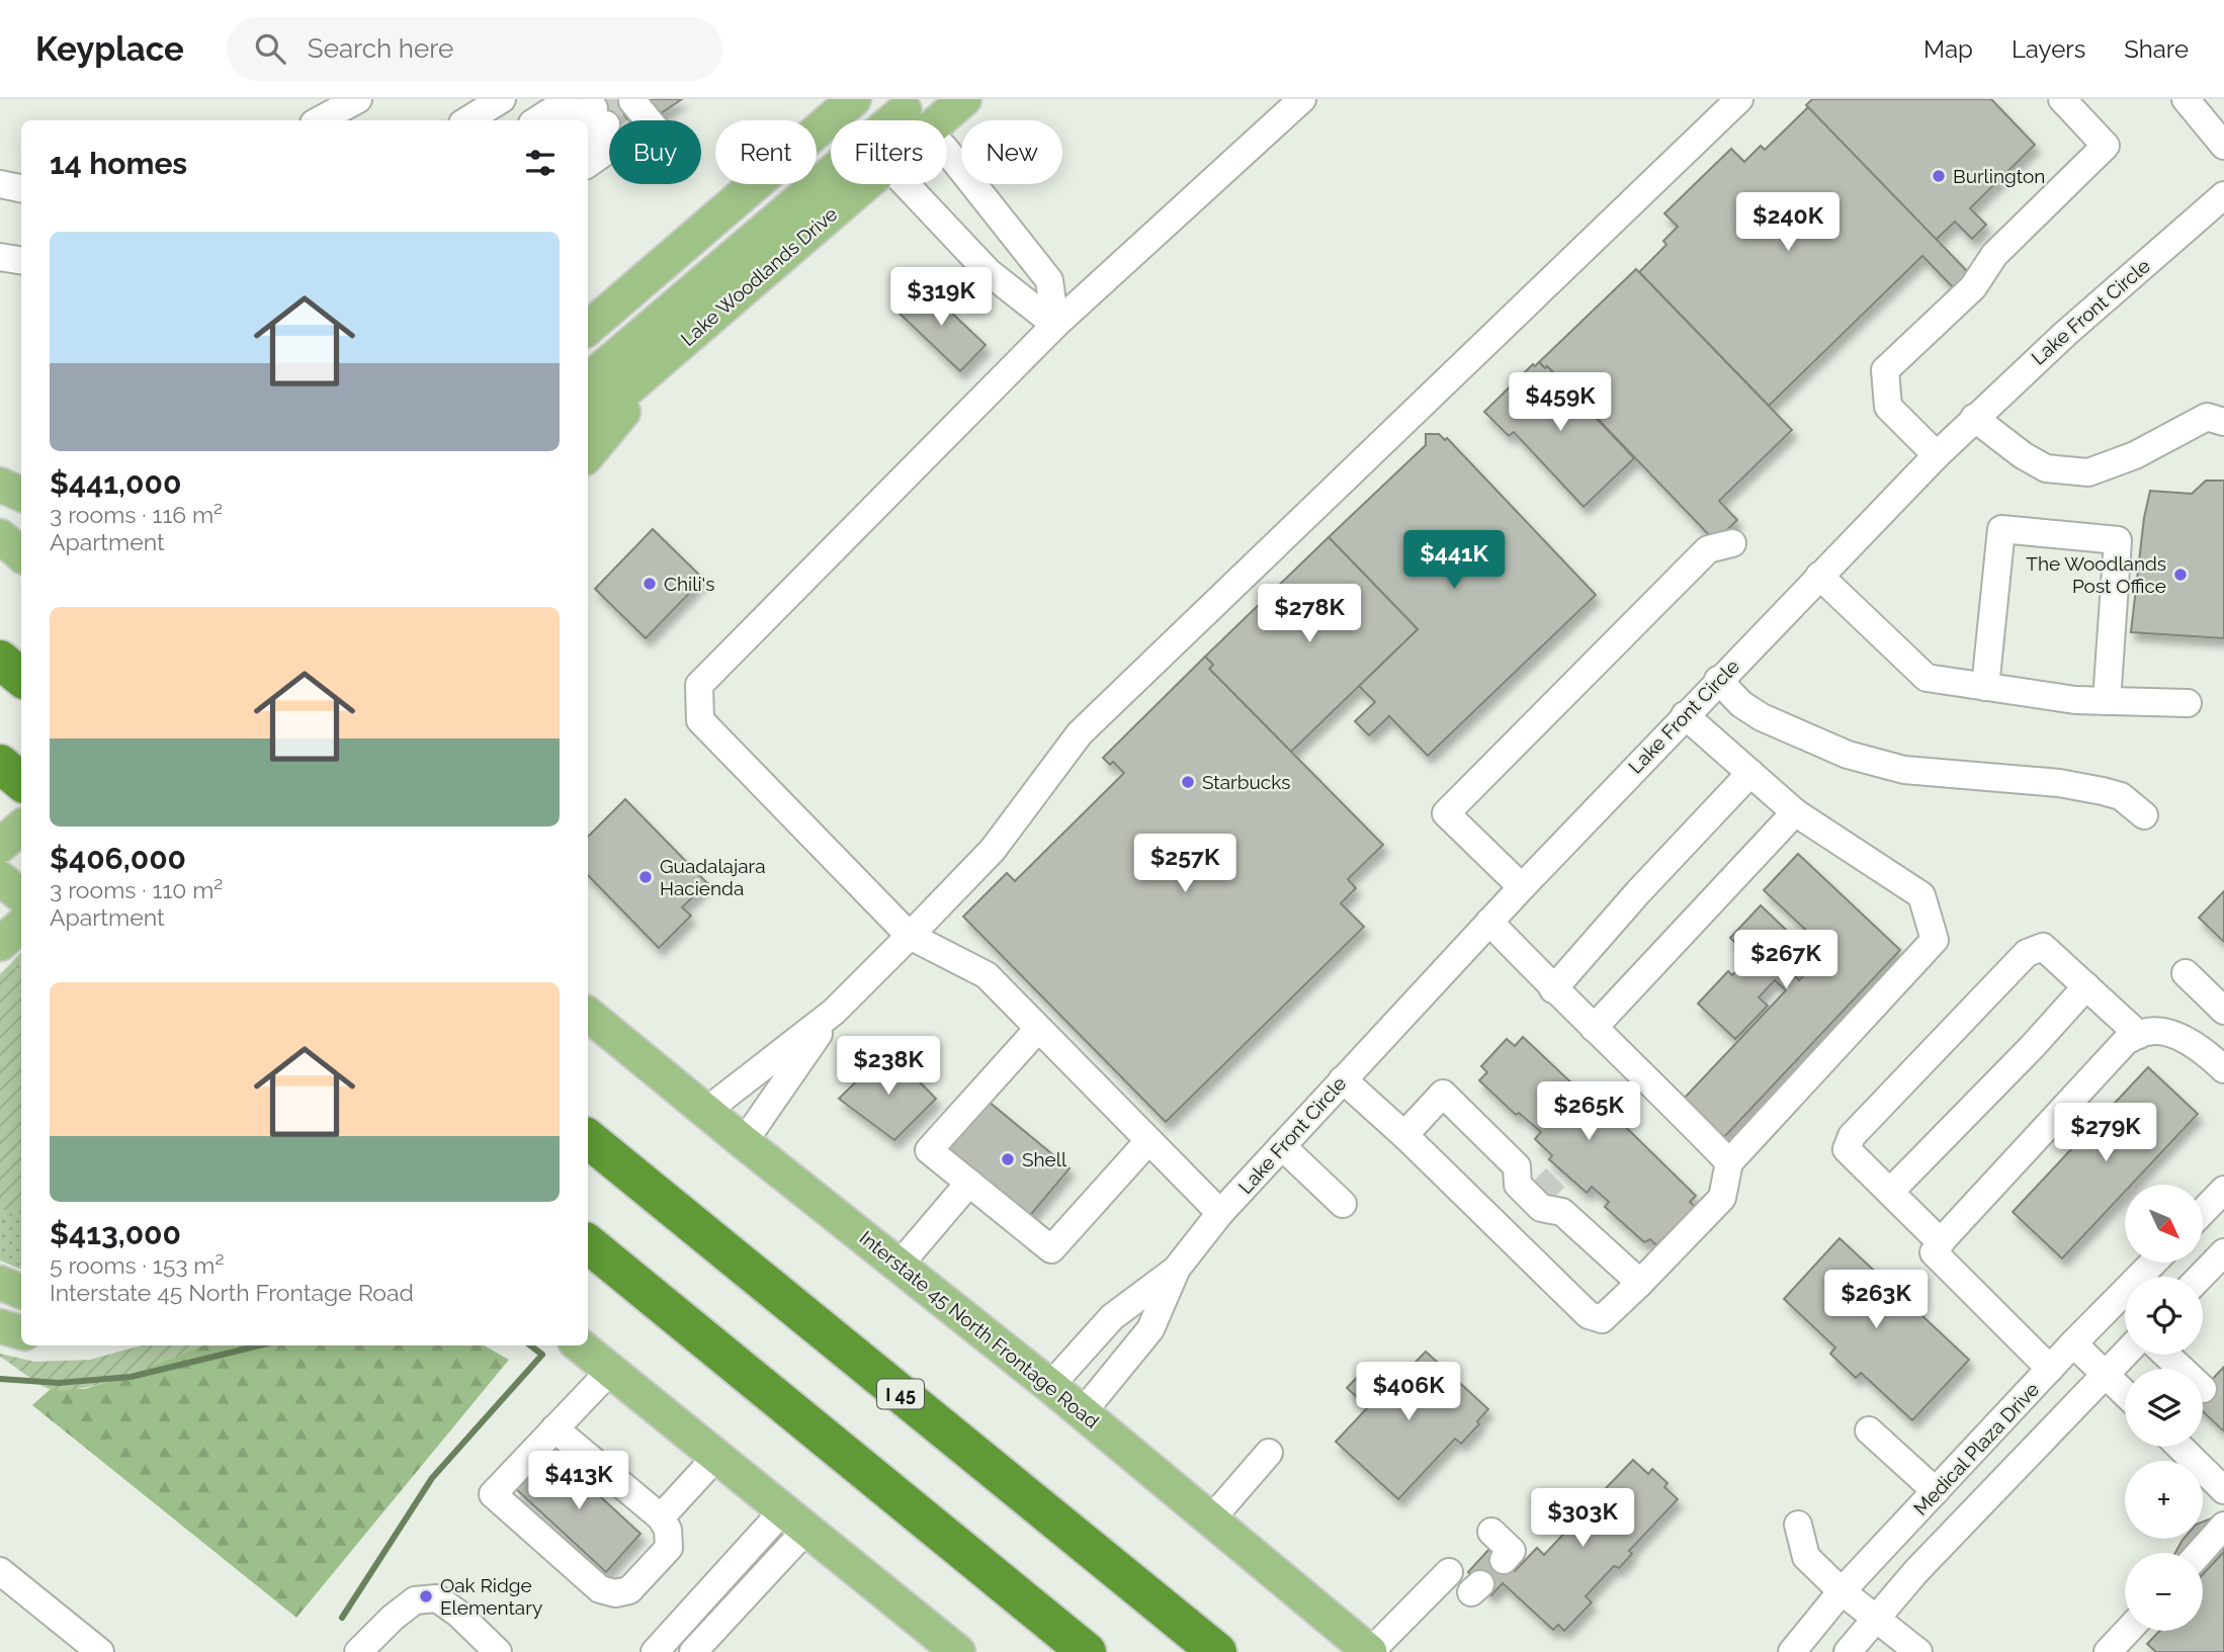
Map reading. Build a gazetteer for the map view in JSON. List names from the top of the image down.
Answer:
{
  "streets": {
    "highway": ["I 45"],
    "main road": ["Lake Woodlands Drive", "Interstate 45 North Frontage Road"],
    "street": ["Lake Front Circle", "Medical Plaza Drive"]
  },
  "crossings": [
    ["Lake Front Circle", "Interstate 45 North Frontage Road"]
  ],
  "places": [
    "Burlington",
    "The Woodlands Post Office",
    "Chili's",
    "Starbucks",
    "Guadalajara Hacienda",
    "Shell",
    "Oak Ridge Elementary"
  ],
  "north": "bottom right",
  "page": {
    "header": "Keyplace",
    "search": "Search here",
    "nav": ["Map", "Layers", "Share"],
    "chip": [
      "Buy",
      "Rent",
      "Filters",
      "New"
    ],
    "heading": "14 homes",
    "price": [
      "$240K",
      "$319K",
      "$459K",
      "$441K",
      "$278K",
      "$257K",
      "$267K",
      "$238K",
      "$265K",
      "$279K",
      "$263K",
      "$406K",
      "$413K",
      "$303K"
    ],
    "list": [
      {
        "name": "$441,000",
        "note": "3 rooms · 116 m² · Apartment"
      },
      {
        "name": "$406,000",
        "note": "3 rooms · 110 m² · Apartment"
      },
      {
        "name": "$413,000",
        "note": "5 rooms · 153 m² · Interstate 45 North Frontage Road"
      }
    ],
    "map_buttons": ["+", "−"]
  }
}
